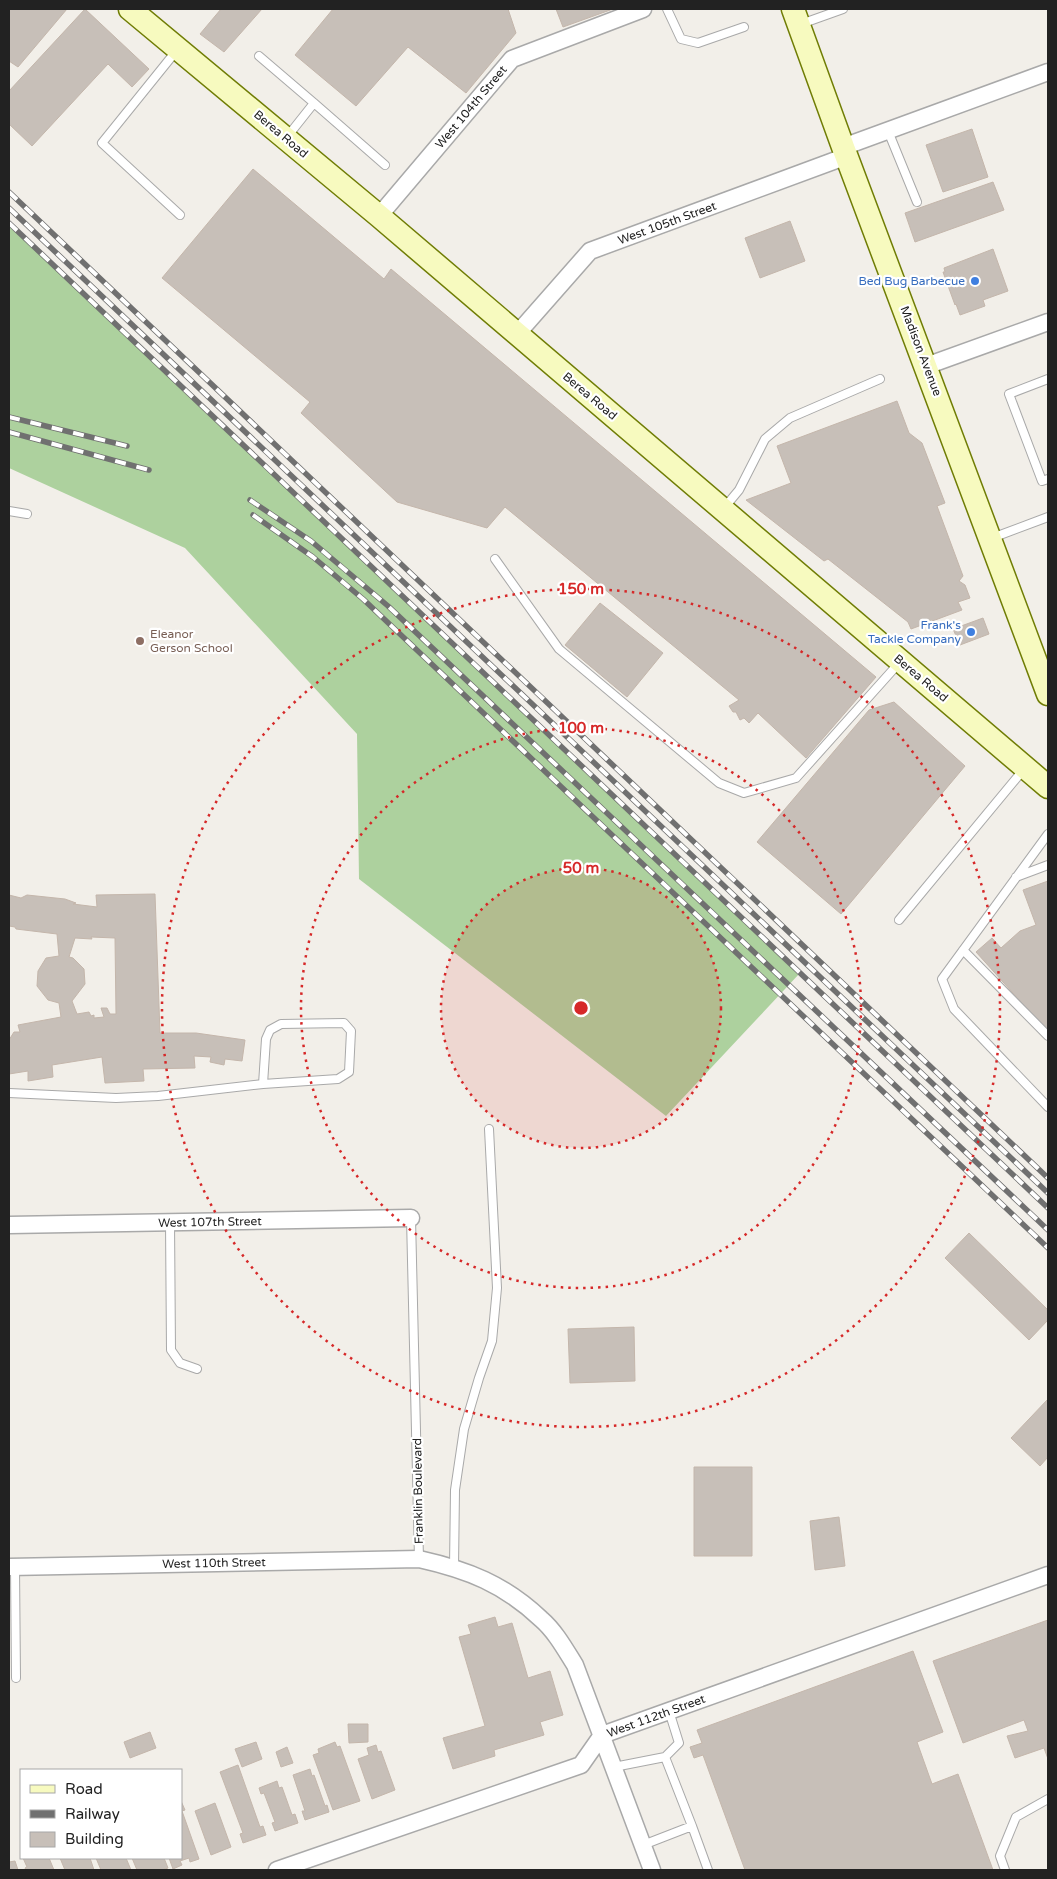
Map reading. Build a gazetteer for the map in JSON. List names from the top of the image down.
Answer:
{
  "streets": {
    "main road": ["Berea Road", "Madison Avenue"],
    "street": [
      "West 104th Street",
      "West 105th Street",
      "West 107th Street",
      "Franklin Boulevard",
      "West 110th Street",
      "West 112th Street"
    ]
  },
  "crossings": [
    ["West 104th Street", "Berea Road"],
    ["Berea Road", "West 105th Street"],
    ["West 105th Street", "Madison Avenue"],
    ["West 107th Street", "Franklin Boulevard"],
    ["Franklin Boulevard", "West 110th Street"],
    ["Franklin Boulevard", "West 112th Street"]
  ],
  "places": ["Bed Bug Barbecue", "Frank's Tackle Company", "Eleanor Gerson School"],
  "legend": ["Road", "Railway", "Building"],
  "rings": ["150 m", "100 m", "50 m"]
}
